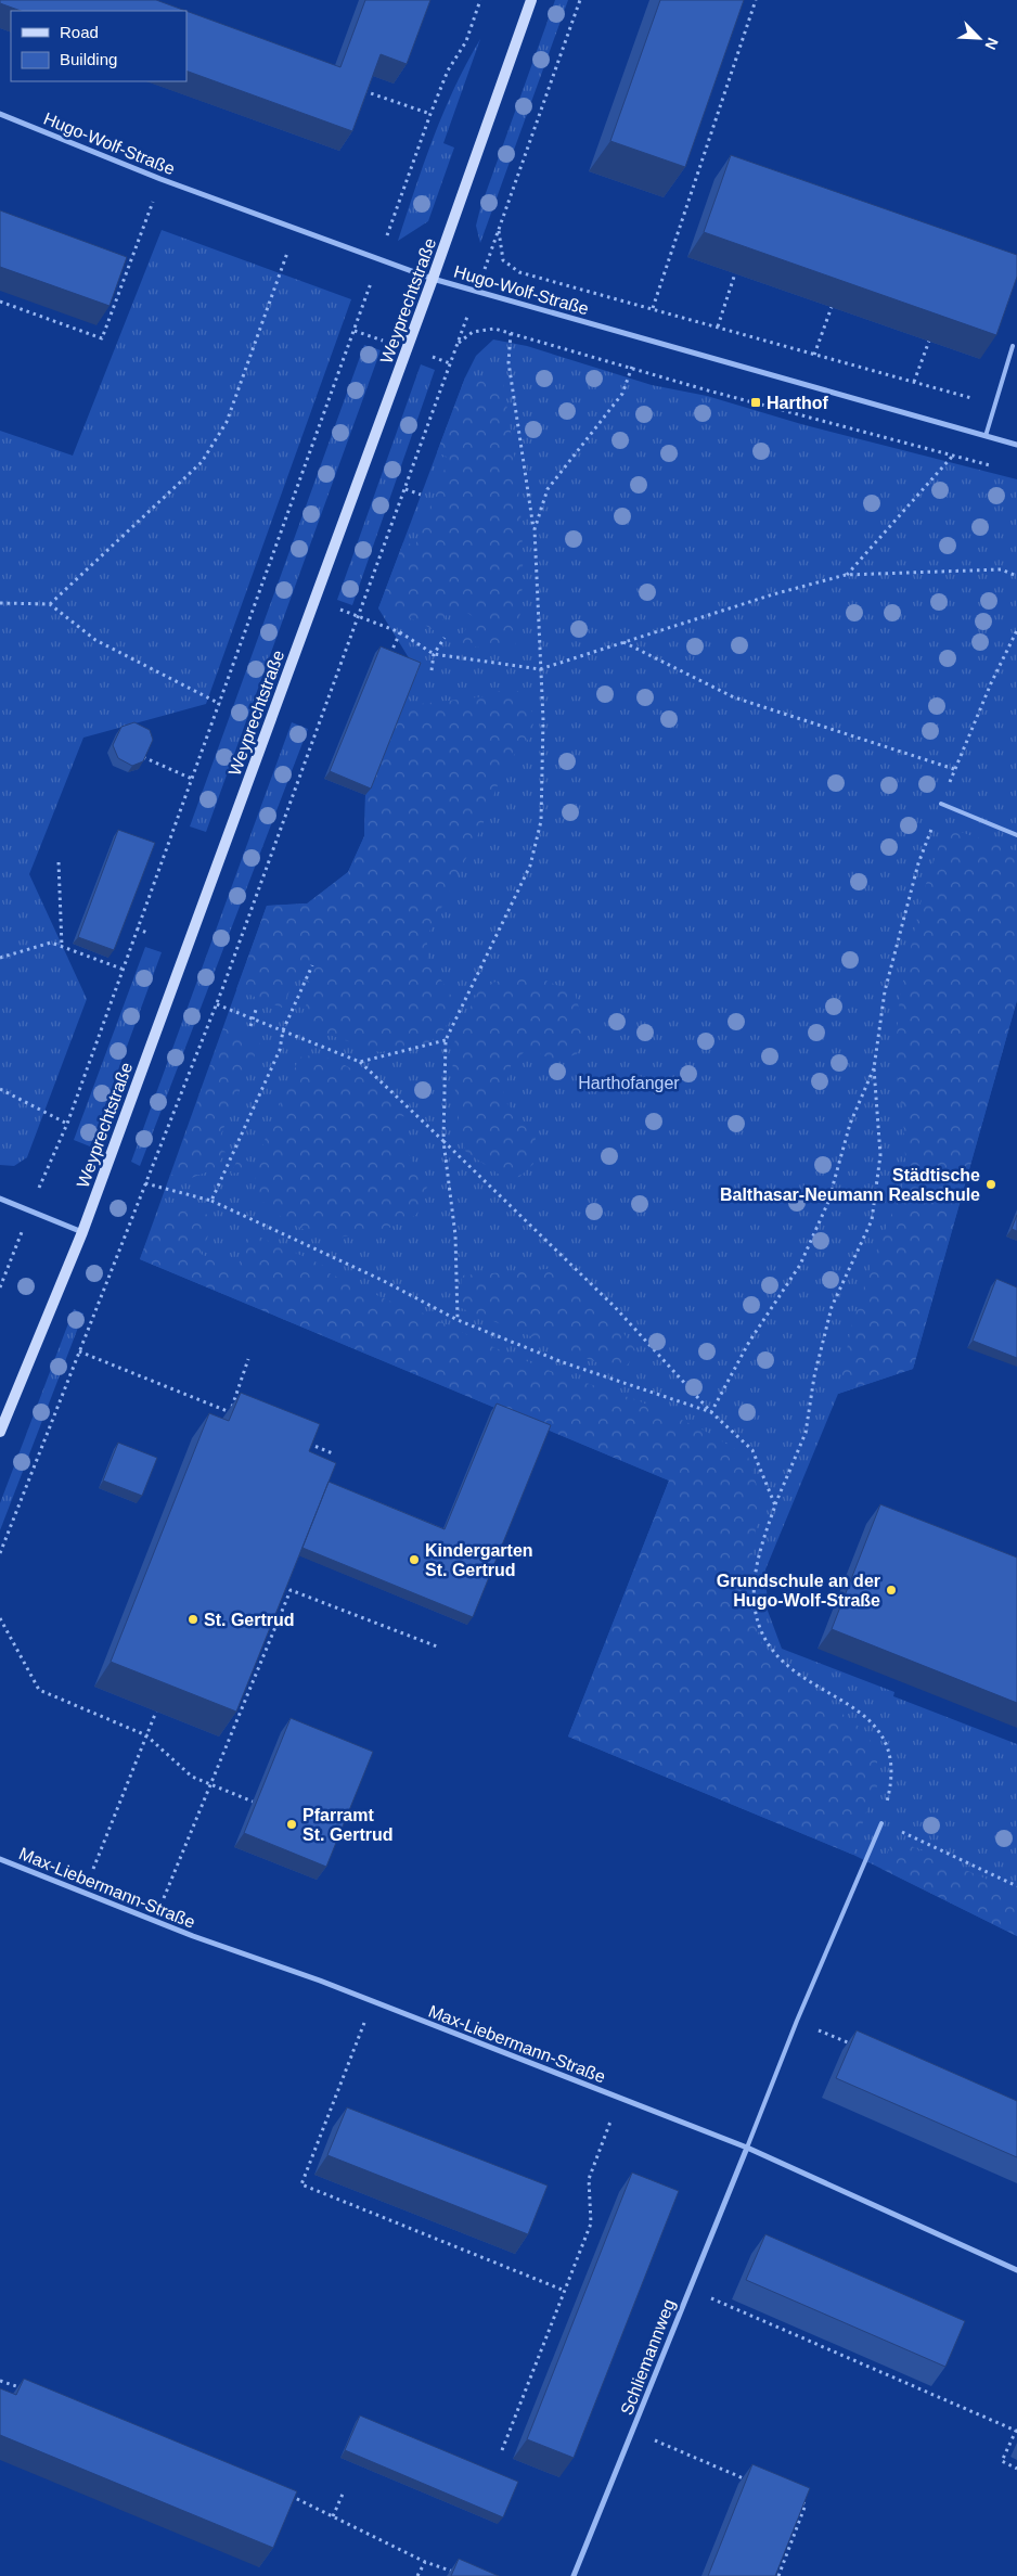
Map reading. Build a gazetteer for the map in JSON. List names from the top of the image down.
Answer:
{
  "streets": {
    "street": [
      "Hugo-Wolf-Straße",
      "Weyprechtstraße",
      "Max-Liebermann-Straße",
      "Schliemannweg"
    ]
  },
  "crossings": [
    ["Hugo-Wolf-Straße", "Weyprechtstraße"],
    ["Max-Liebermann-Straße", "Schliemannweg"]
  ],
  "parks": ["Harthofanger"],
  "places": {
    "transit": ["Harthof"],
    "other": [
      "Städtische Balthasar-Neumann Realschule",
      "Kindergarten St. Gertrud",
      "Grundschule an der Hugo-Wolf-Straße",
      "St. Gertrud",
      "Pfarramt St. Gertrud"
    ]
  },
  "legend": ["Road", "Building"],
  "north": "bottom right"
}
